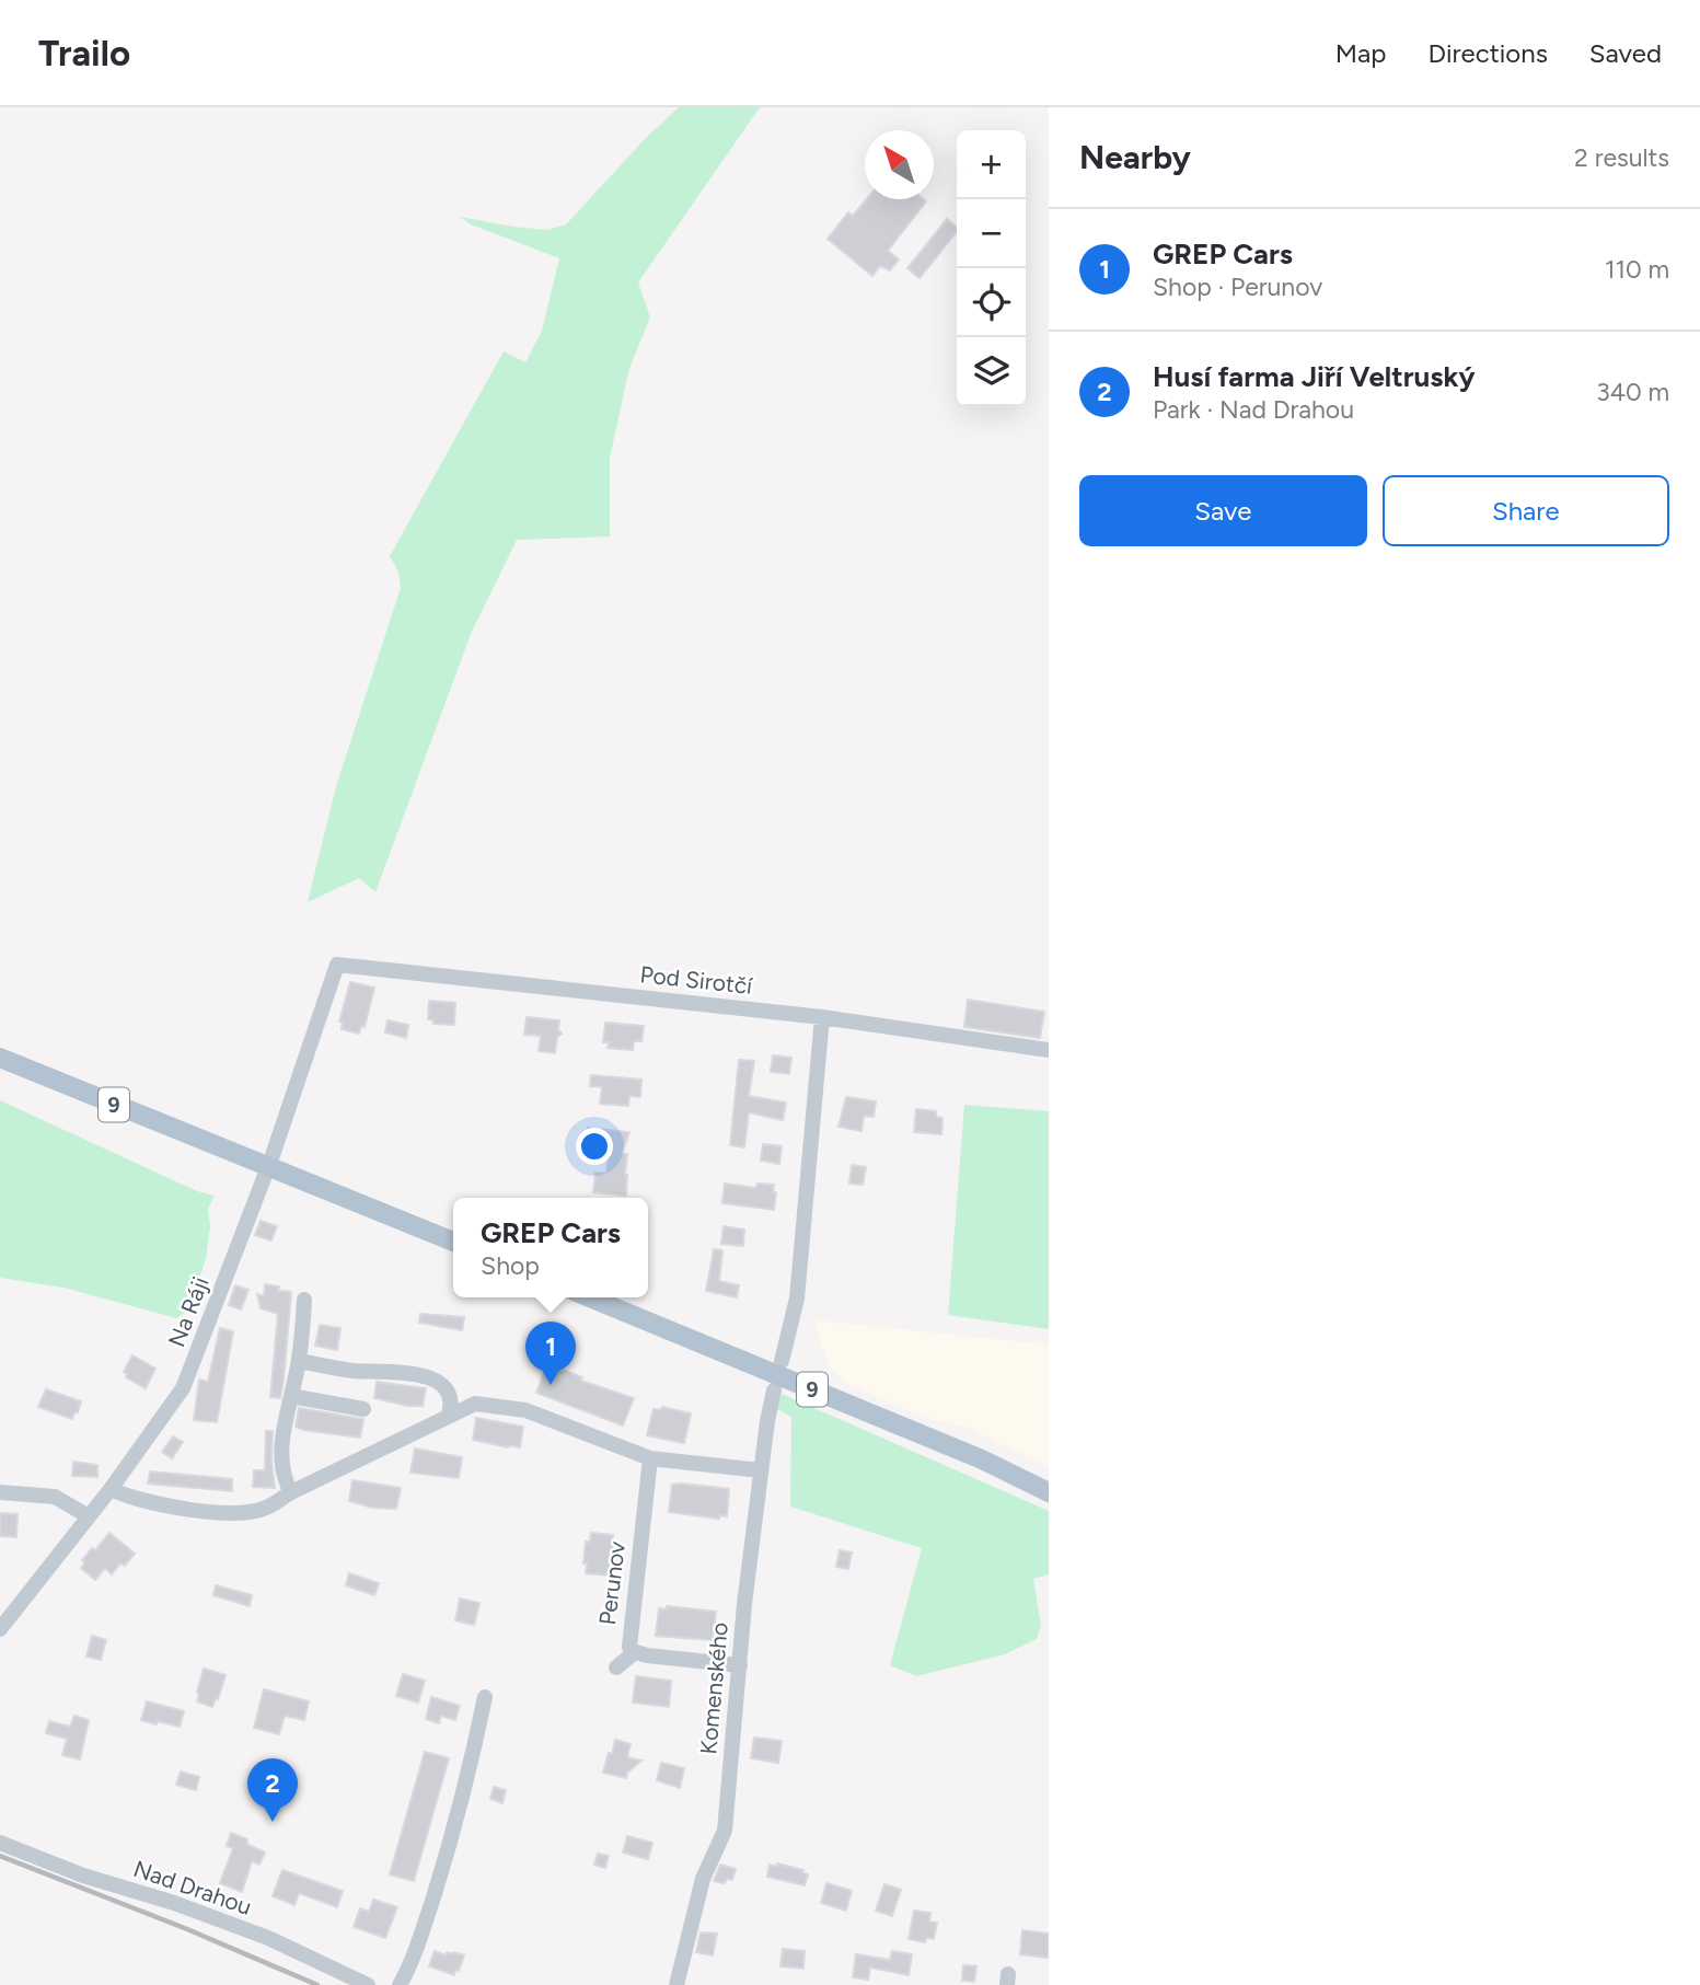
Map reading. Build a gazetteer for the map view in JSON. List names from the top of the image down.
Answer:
{
  "streets": {
    "main road": ["9"],
    "street": [
      "Pod Sirotčí",
      "Na Ráji",
      "Perunov",
      "Komenského",
      "Nad Drahou"
    ]
  },
  "crossings": [
    ["Pod Sirotčí", "Na Ráji"],
    ["Perunov", "Komenského"]
  ],
  "north": "top left",
  "page": {
    "header": "Trailo",
    "nav": ["Map", "Directions", "Saved"],
    "heading": ["Nearby", "2 results"],
    "map_buttons": ["+", "−"],
    "list": [
      {
        "mark": "1",
        "name": "GREP Cars",
        "note": "Shop · Perunov",
        "value": "110 m"
      },
      {
        "mark": "2",
        "name": "Husí farma Jiří Veltruský",
        "note": "Park · Nad Drahou",
        "value": "340 m"
      }
    ],
    "buttons": ["Save", "Share"],
    "popup": ["GREP Cars", "Shop"],
    "pins": ["1", "2"]
  }
}
